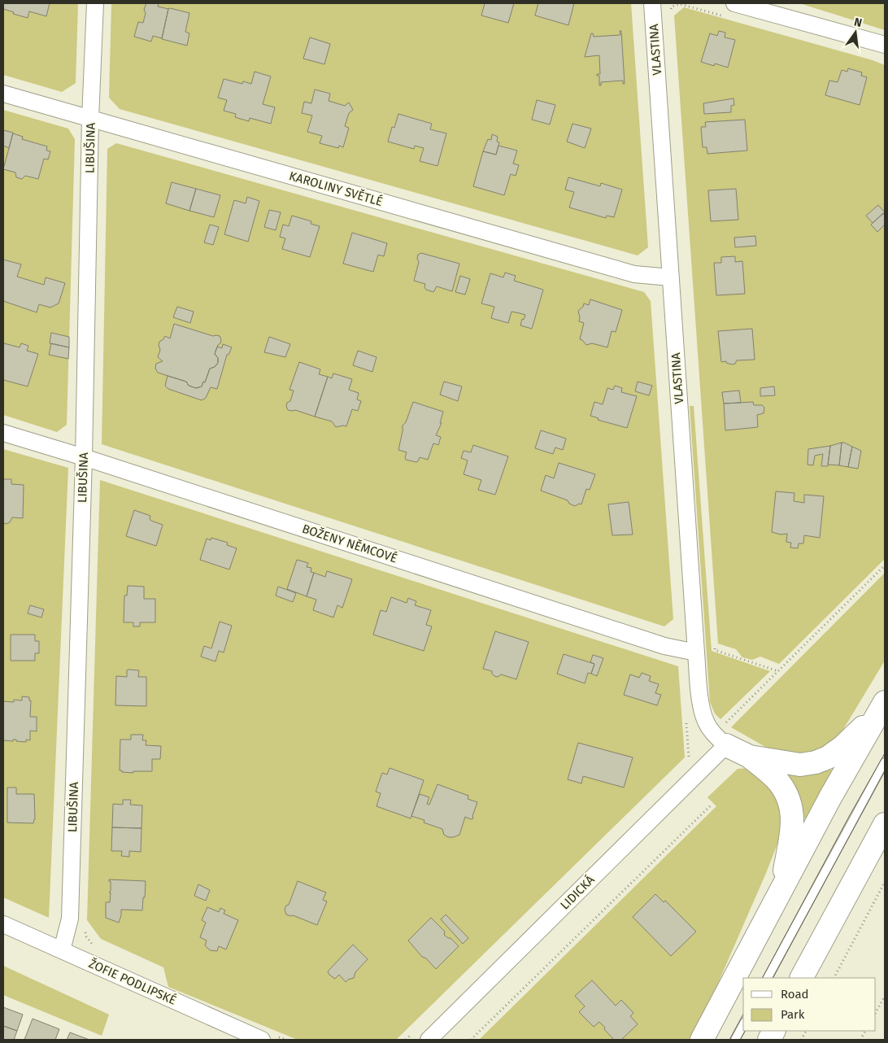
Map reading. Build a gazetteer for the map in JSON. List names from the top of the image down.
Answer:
{
  "streets": {
    "street": [
      "VLASTINA",
      "LIBUŠINA",
      "KAROLINY SVĚTLÉ",
      "BOŽENY NĚMCOVÉ",
      "LIDICKÁ",
      "ŽOFIE PODLIPSKÉ"
    ]
  },
  "crossings": [
    ["VLASTINA", "KAROLINY SVĚTLÉ"],
    ["VLASTINA", "BOŽENY NĚMCOVÉ"],
    ["VLASTINA", "LIDICKÁ"],
    ["LIBUŠINA", "KAROLINY SVĚTLÉ"],
    ["LIBUŠINA", "BOŽENY NĚMCOVÉ"],
    ["LIBUŠINA", "ŽOFIE PODLIPSKÉ"]
  ],
  "legend": ["Road", "Park"],
  "north": "top"
}
